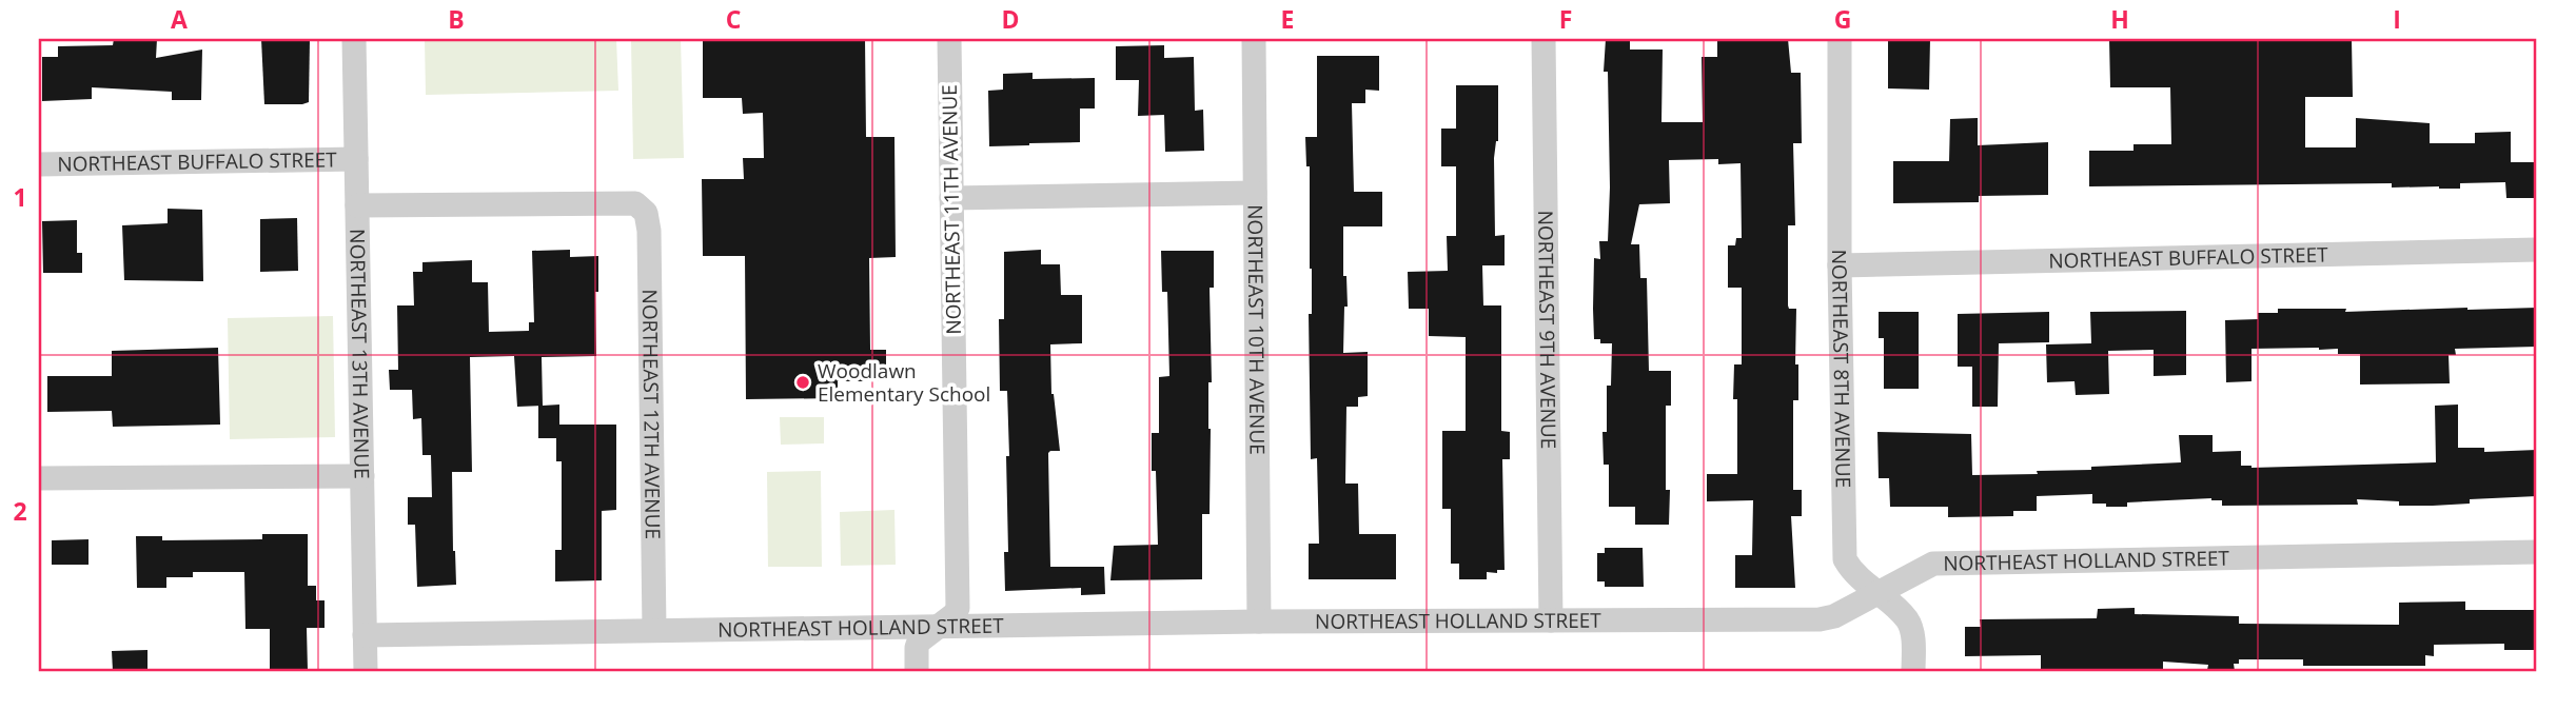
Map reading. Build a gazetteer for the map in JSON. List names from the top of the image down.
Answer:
{
  "streets": {
    "street": [
      "NORTHEAST BUFFALO STREET",
      "NORTHEAST 11TH AVENUE",
      "NORTHEAST 10TH AVENUE",
      "NORTHEAST 9TH AVENUE",
      "NORTHEAST 13TH AVENUE",
      "NORTHEAST 8TH AVENUE",
      "NORTHEAST 12TH AVENUE",
      "NORTHEAST HOLLAND STREET"
    ]
  },
  "crossings": [
    ["NORTHEAST BUFFALO STREET", "NORTHEAST 13TH AVENUE"],
    ["NORTHEAST BUFFALO STREET", "NORTHEAST 8TH AVENUE"],
    ["NORTHEAST 11TH AVENUE", "NORTHEAST HOLLAND STREET"],
    ["NORTHEAST 10TH AVENUE", "NORTHEAST HOLLAND STREET"],
    ["NORTHEAST 9TH AVENUE", "NORTHEAST HOLLAND STREET"],
    ["NORTHEAST 13TH AVENUE", "NORTHEAST 12TH AVENUE"],
    ["NORTHEAST 13TH AVENUE", "NORTHEAST HOLLAND STREET"],
    ["NORTHEAST 8TH AVENUE", "NORTHEAST HOLLAND STREET"],
    ["NORTHEAST 12TH AVENUE", "NORTHEAST HOLLAND STREET"]
  ],
  "places": ["Woodlawn Elementary School"],
  "grid": {
    "columns": [
      "A",
      "B",
      "C",
      "D",
      "E",
      "F",
      "G",
      "H",
      "I"
    ],
    "rows": ["1", "2"]
  }
}
